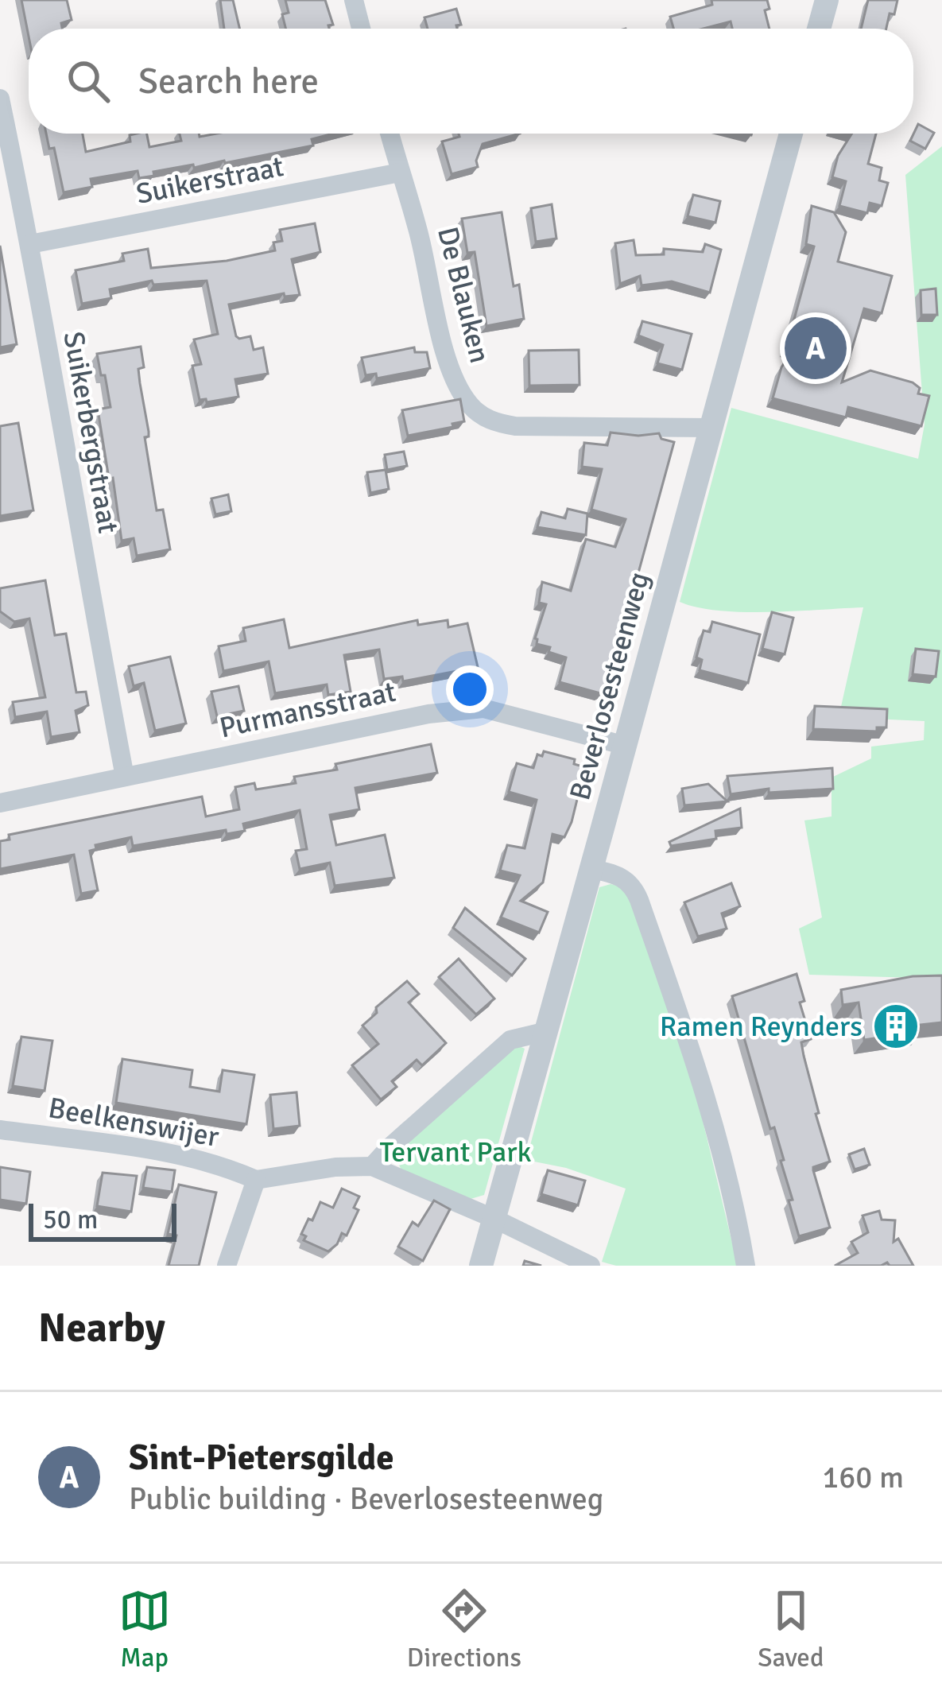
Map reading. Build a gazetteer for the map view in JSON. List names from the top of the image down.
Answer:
{
  "streets": {
    "street": [
      "Suikerstraat",
      "De Blauken",
      "Suikerbergstraat",
      "Beverlosesteenweg",
      "Purmansstraat",
      "Beelkenswijer"
    ]
  },
  "crossings": [
    ["Suikerstraat", "De Blauken"],
    ["Suikerstraat", "Suikerbergstraat"],
    ["De Blauken", "Beverlosesteenweg"],
    ["Suikerbergstraat", "Purmansstraat"],
    ["Beverlosesteenweg", "Purmansstraat"]
  ],
  "parks": ["Tervant Park"],
  "places": {
    "building": ["Ramen Reynders"]
  },
  "scale_bar": "50 m",
  "page": {
    "search": "Search here",
    "pins": "A",
    "scale": "50 m",
    "heading": "Nearby",
    "list": [
      {
        "mark": "A",
        "name": "Sint-Pietersgilde",
        "note": "Public building · Beverlosesteenweg",
        "value": "160 m"
      }
    ],
    "nav": ["Map", "Directions", "Saved"]
  }
}
